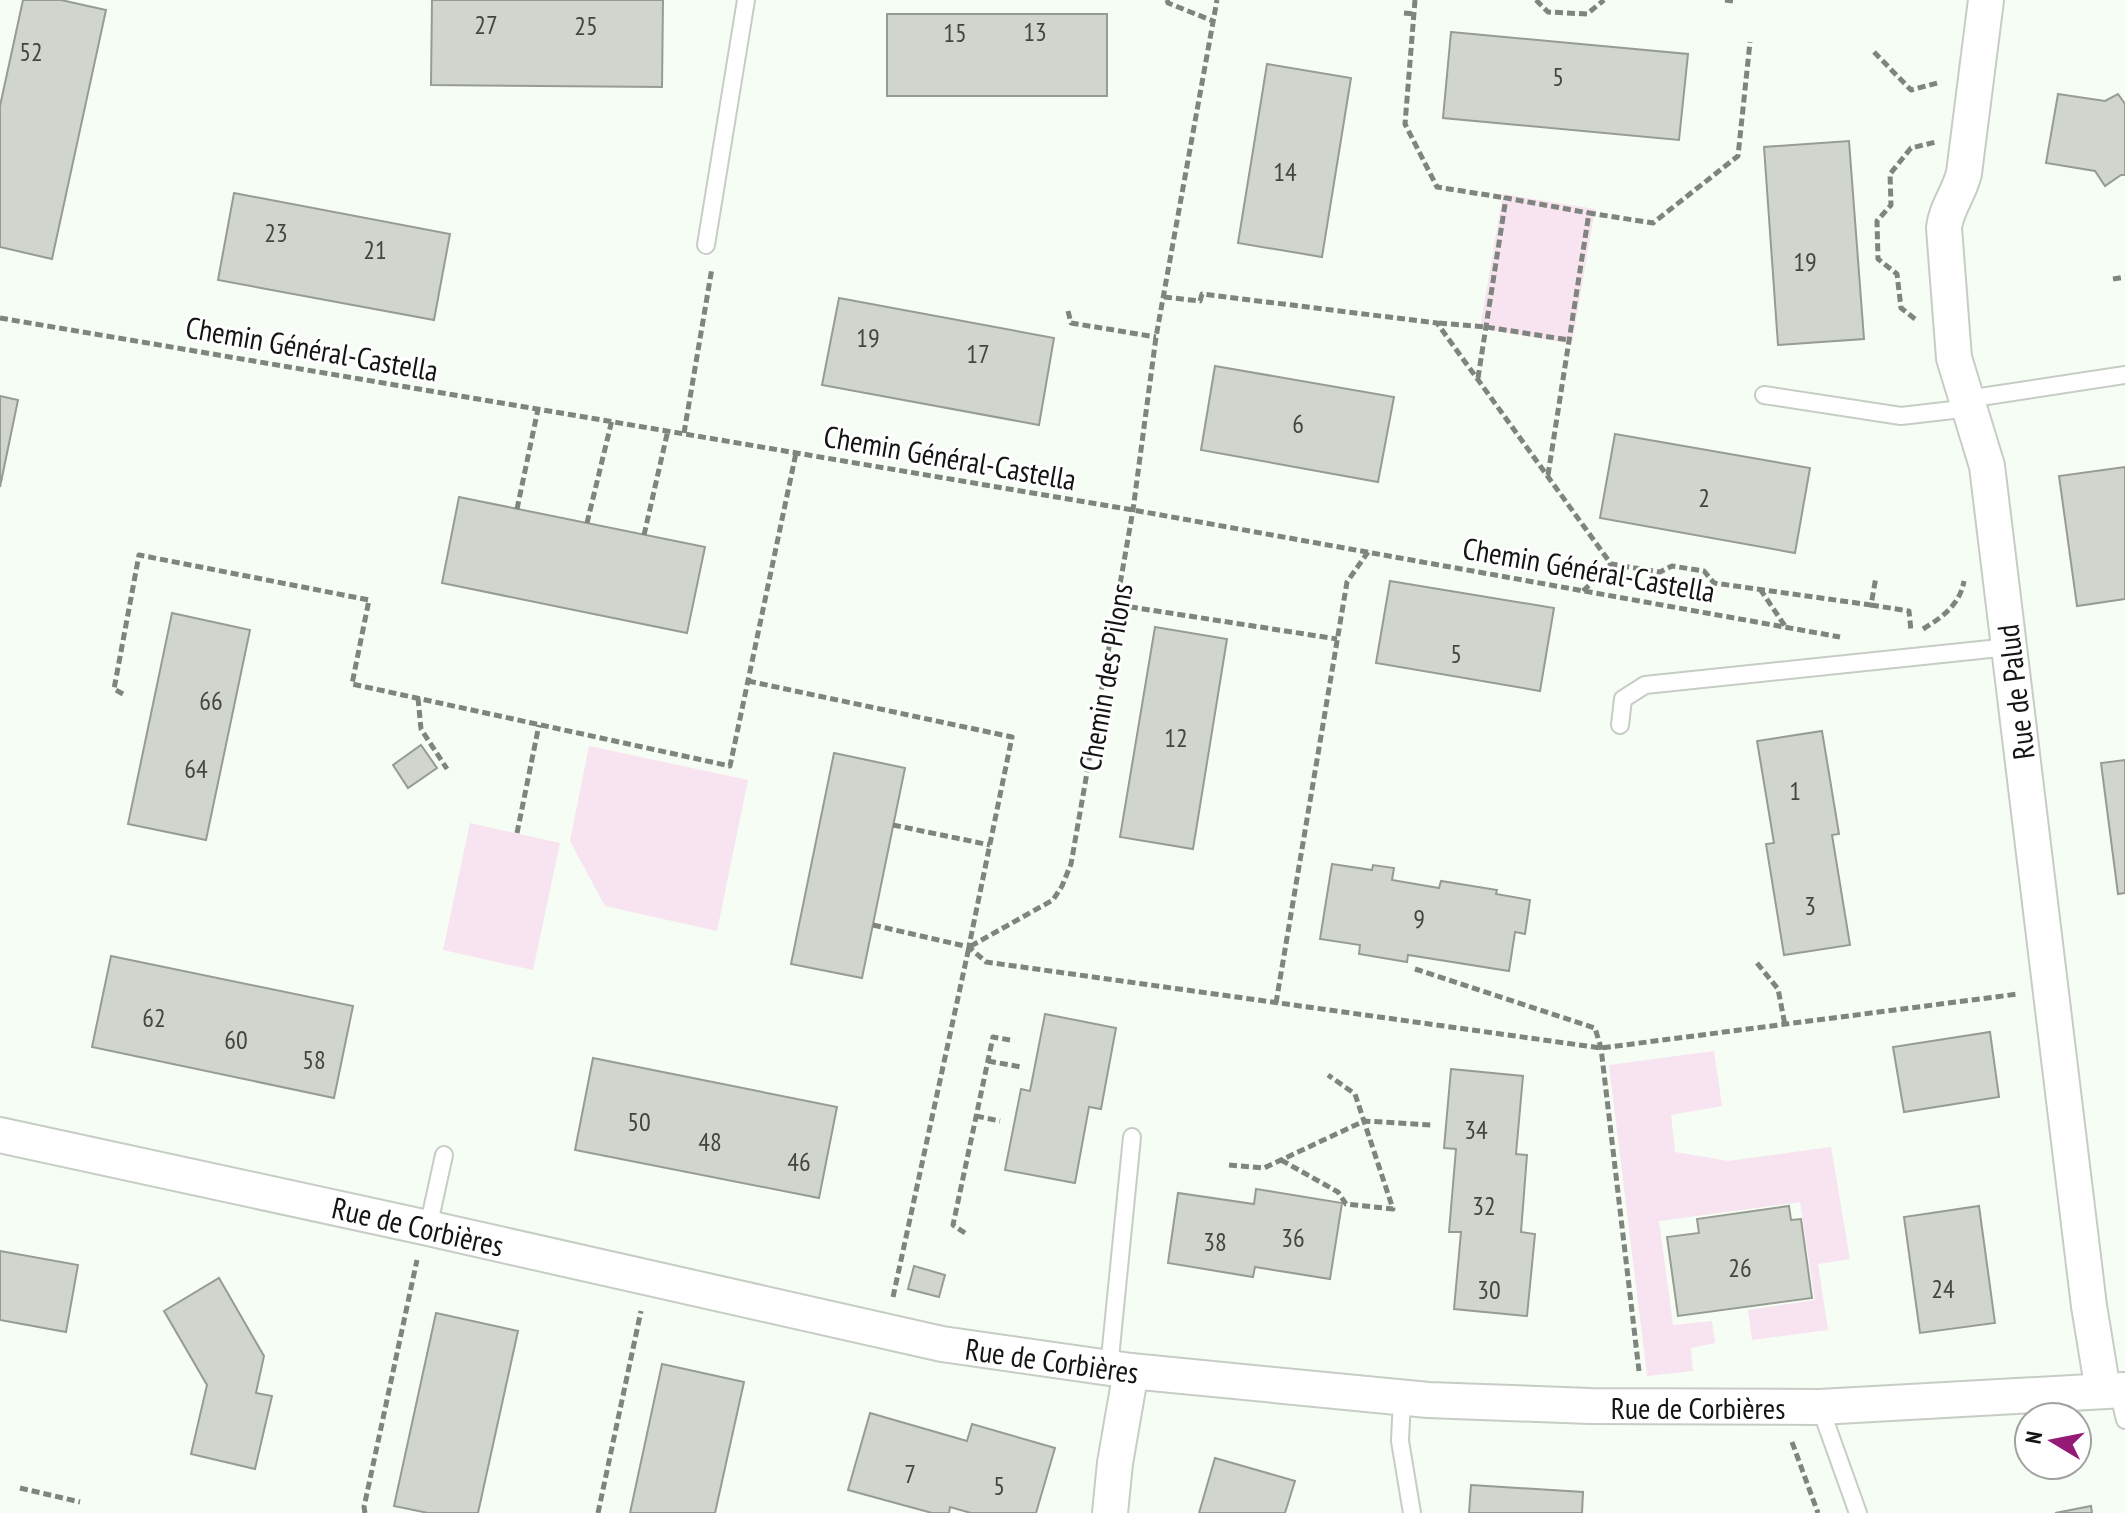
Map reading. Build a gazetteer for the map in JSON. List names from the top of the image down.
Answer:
{
  "streets": {
    "street": ["Rue de Palud", "Rue de Corbières"],
    "path": ["Chemin Général-Castella", "Chemin des Pilons"]
  },
  "crossings": [
    ["Chemin Général-Castella", "Chemin des Pilons"],
    ["Rue de Palud", "Rue de Corbières"]
  ],
  "house_numbers": [
    "27",
    "25",
    "13",
    "15",
    "52",
    "5",
    "14",
    "23",
    "21",
    "19",
    "19",
    "17",
    "6",
    "2",
    "5",
    "66",
    "12",
    "64",
    "1",
    "3",
    "9",
    "62",
    "60",
    "58",
    "50",
    "34",
    "48",
    "46",
    "32",
    "36",
    "38",
    "26",
    "24",
    "30",
    "7",
    "5"
  ],
  "north": "left"
}
